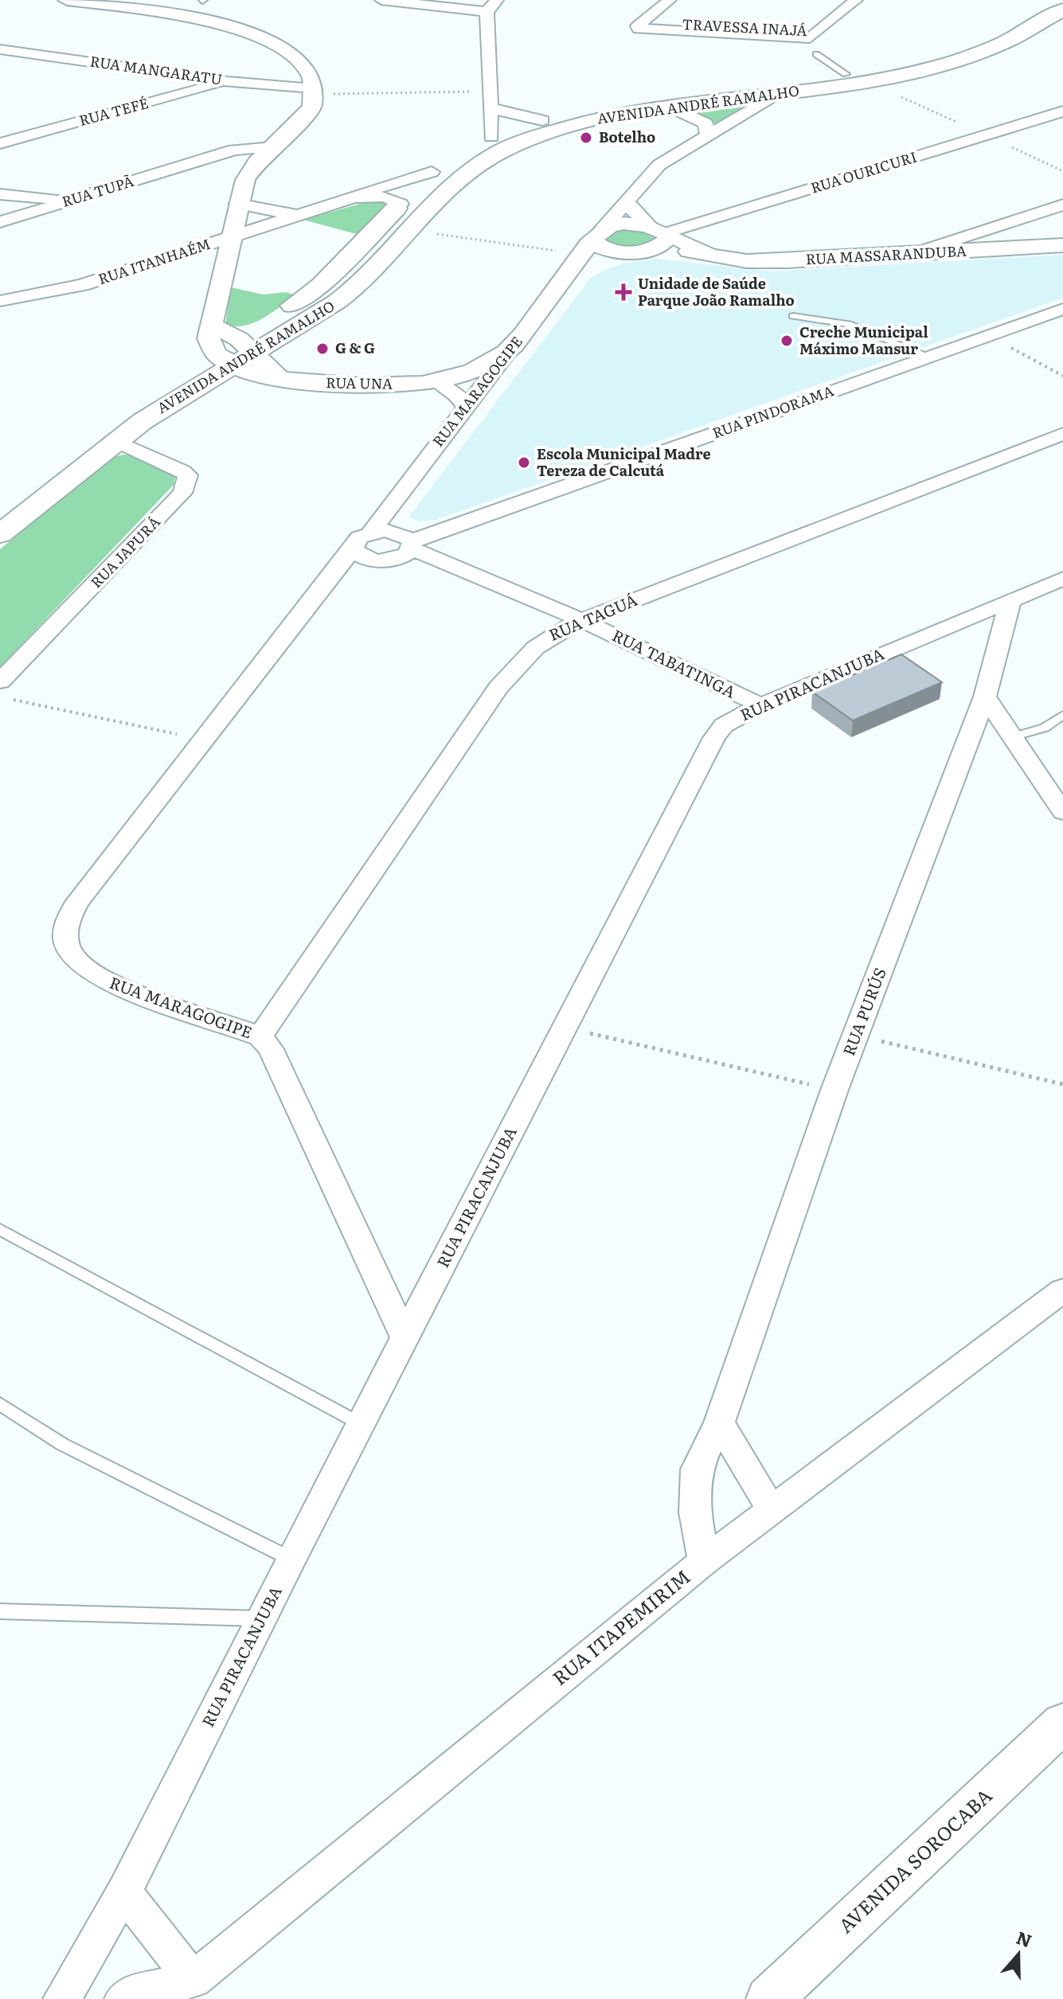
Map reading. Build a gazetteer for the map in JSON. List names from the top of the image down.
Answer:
{
  "streets": {
    "main road": ["AVENIDA ANDRÉ RAMALHO"],
    "street": [
      "TRAVESSA INAJÁ",
      "RUA MANGARATU",
      "RUA TEFÉ",
      "RUA OURICURI",
      "RUA TUPÃ",
      "RUA MASSARANDUBA",
      "RUA ITANHAÉM",
      "RUA UNA",
      "RUA MARAGOGIPE",
      "RUA PINDORAMA",
      "RUA JAPURÁ",
      "RUA TAGUÁ",
      "RUA TABATINGA",
      "RUA PIRACANJUBA",
      "RUA PURÚS",
      "RUA ITAPEMIRIM",
      "AVENIDA SOROCABA"
    ]
  },
  "crossings": [
    ["RUA MANGARATU", "RUA TEFÉ"],
    ["AVENIDA ANDRÉ RAMALHO", "RUA ITANHAÉM"],
    ["AVENIDA ANDRÉ RAMALHO", "RUA UNA"],
    ["AVENIDA ANDRÉ RAMALHO", "RUA MARAGOGIPE"],
    ["AVENIDA ANDRÉ RAMALHO", "RUA JAPURÁ"],
    ["RUA OURICURI", "RUA MASSARANDUBA"],
    ["RUA OURICURI", "RUA MARAGOGIPE"],
    ["RUA MASSARANDUBA", "RUA MARAGOGIPE"],
    ["RUA UNA", "RUA MARAGOGIPE"],
    ["RUA MARAGOGIPE", "RUA PINDORAMA"],
    ["RUA MARAGOGIPE", "RUA TAGUÁ"],
    ["RUA MARAGOGIPE", "RUA TABATINGA"],
    ["RUA MARAGOGIPE", "RUA PIRACANJUBA"],
    ["RUA PINDORAMA", "RUA TABATINGA"],
    ["RUA TAGUÁ", "RUA TABATINGA"],
    ["RUA TABATINGA", "RUA PIRACANJUBA"],
    ["RUA PIRACANJUBA", "RUA PURÚS"],
    ["RUA PURÚS", "RUA ITAPEMIRIM"]
  ],
  "places": {
    "other": [
      "Botelho",
      "Creche Municipal Máximo Mansur",
      "G & G",
      "Escola Municipal Madre Tereza de Calcutá"
    ],
    "health": ["Unidade de Saúde Parque João Ramalho"]
  },
  "north": "top"
}
